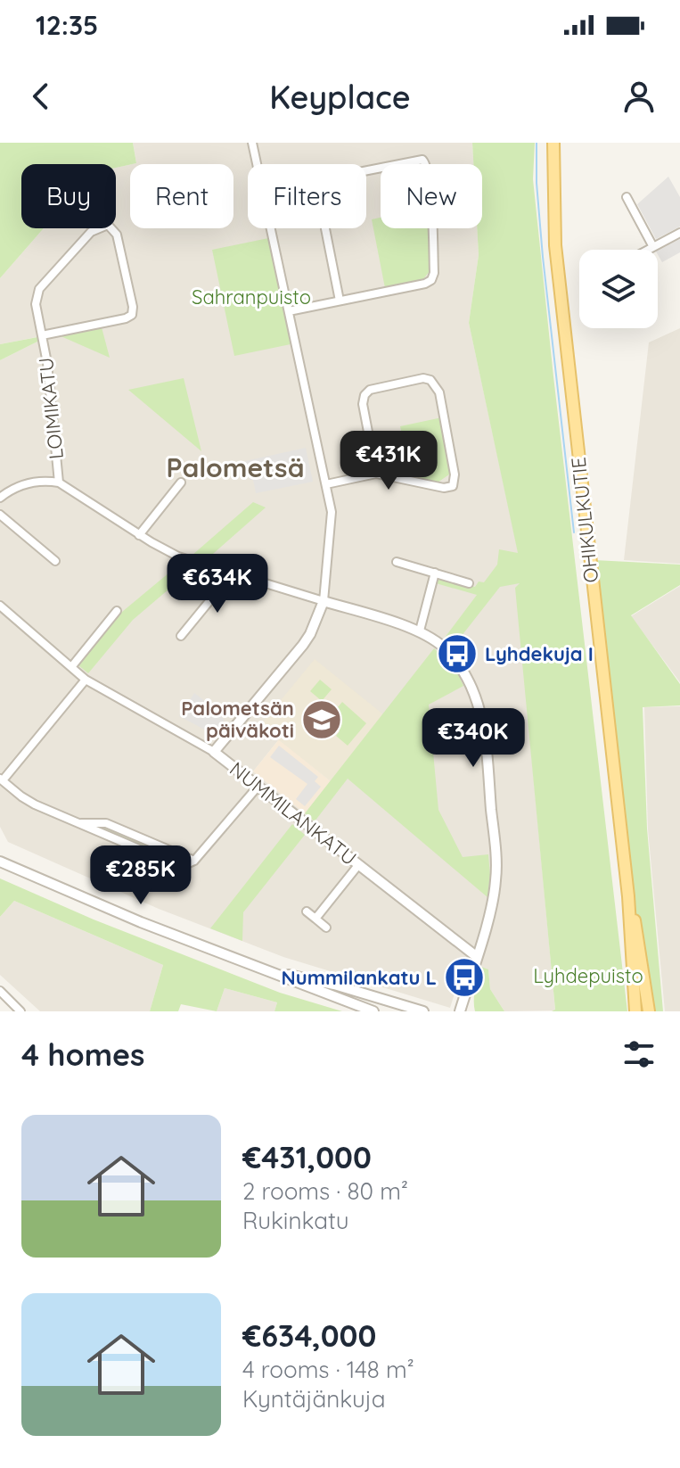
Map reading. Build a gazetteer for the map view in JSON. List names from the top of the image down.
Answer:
{
  "streets": {
    "main road": ["OHIKULKUTIE"],
    "street": ["LOIMIKATU", "NUMMILANKATU"]
  },
  "districts": ["Palometsä"],
  "parks": ["Sahranpuisto", "Lyhdepuisto"],
  "places": {
    "bus stop": ["Lyhdekuja I", "Nummilankatu L"],
    "school or university": ["Palometsän päiväkoti"]
  },
  "page": {
    "status": "12:35",
    "header": "Keyplace",
    "chip": [
      "Buy",
      "Rent",
      "Filters",
      "New"
    ],
    "price": [
      "€431K",
      "€634K",
      "€340K",
      "€285K"
    ],
    "heading": "4 homes",
    "list": [
      {
        "name": "€431,000",
        "note": "2 rooms · 80 m² · Rukinkatu"
      },
      {
        "name": "€634,000",
        "note": "4 rooms · 148 m² · Kyntäjänkuja"
      }
    ]
  }
}
